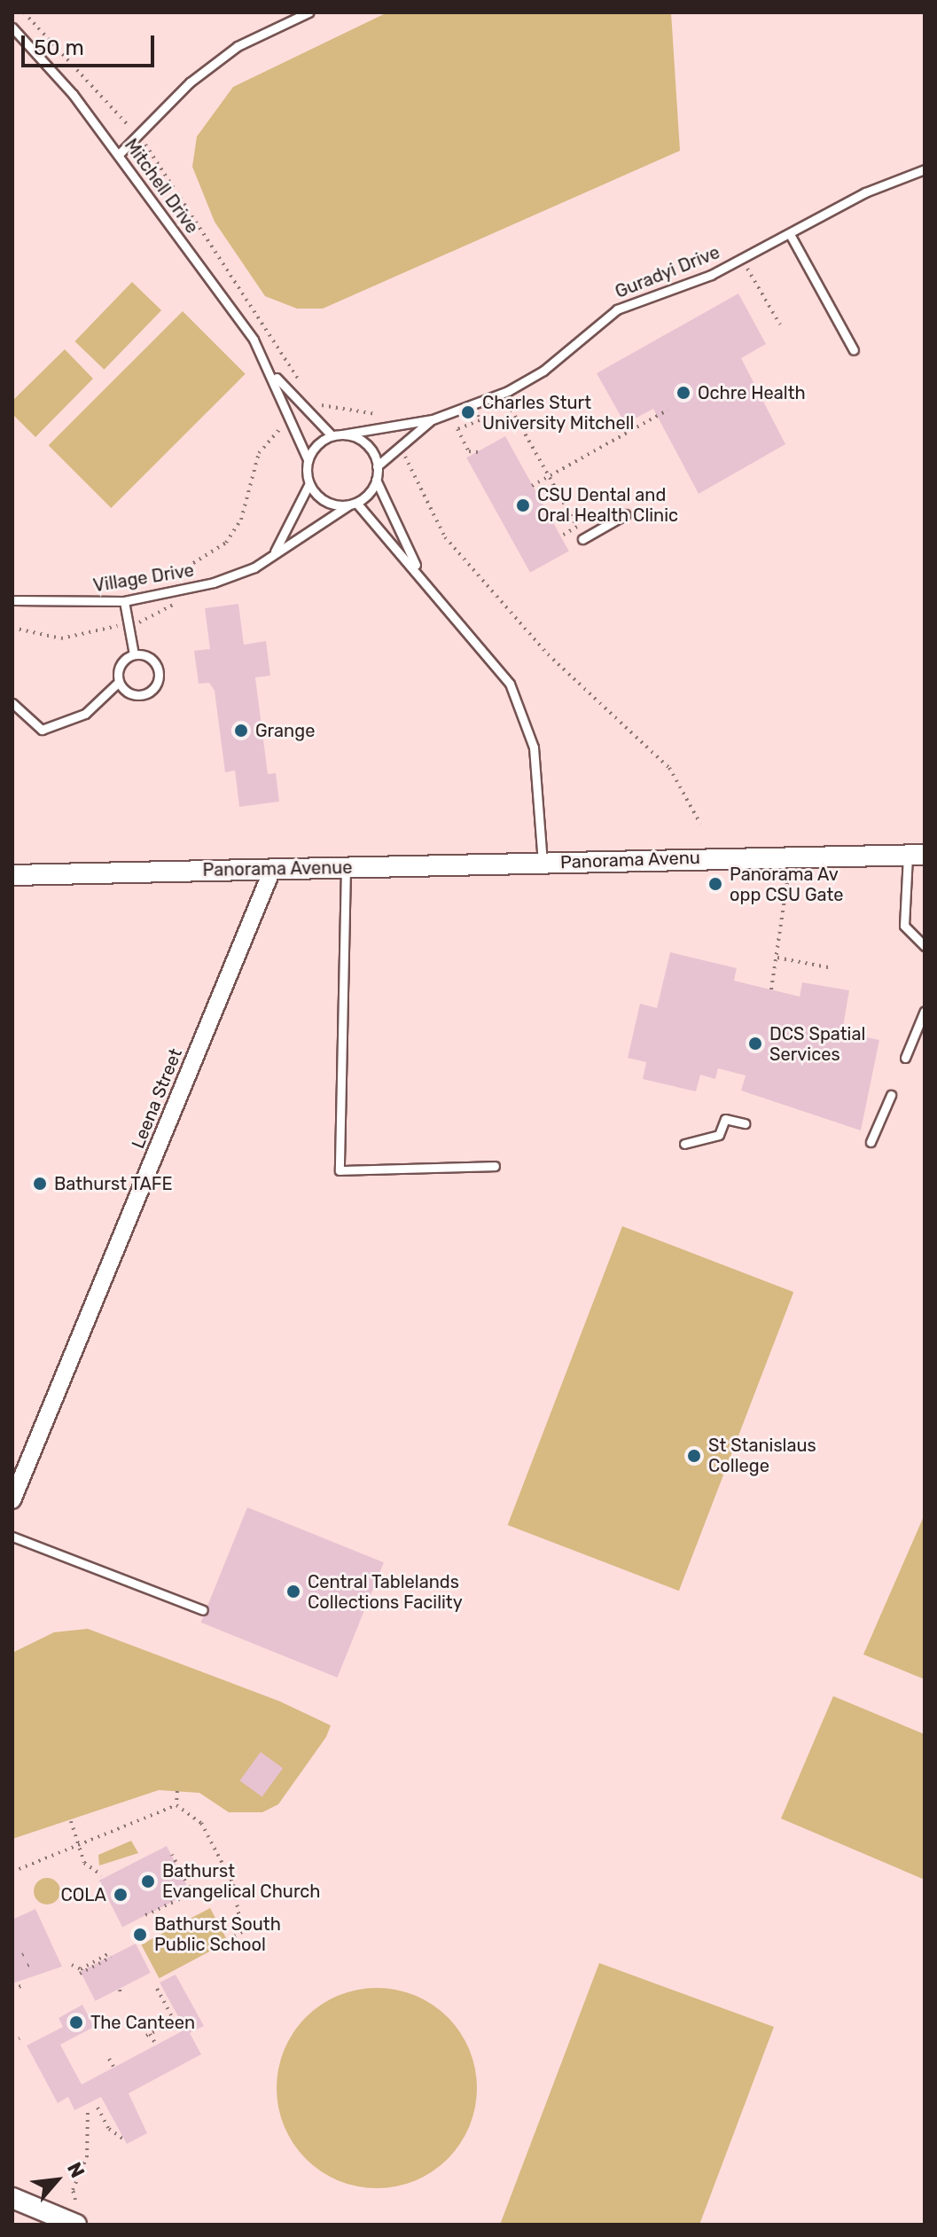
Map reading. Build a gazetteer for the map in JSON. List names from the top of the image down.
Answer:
{
  "streets": {
    "street": ["Panorama Avenu", "Panorama Avenue", "Leena Street"],
    "lane": ["Mitchell Drive", "Guradyi Drive", "Village Drive"]
  },
  "crossings": [
    ["Mitchell Drive", "Guradyi Drive"],
    ["Mitchell Drive", "Village Drive"],
    ["Guradyi Drive", "Village Drive"],
    ["Panorama Avenu", "Panorama Avenue"],
    ["Panorama Avenue", "Leena Street"]
  ],
  "places": [
    "Ochre Health",
    "Charles Sturt University Mitchell",
    "CSU Dental and Oral Health Clinic",
    "Grange",
    "Panorama Av opp CSU Gate",
    "DCS Spatial Services",
    "Bathurst TAFE",
    "St Stanislaus College",
    "Central Tablelands Collections Facility",
    "Bathurst Evangelical Church",
    "COLA",
    "Bathurst South Public School",
    "The Canteen"
  ],
  "scale_bar": "50 m",
  "north": "top right"
}
